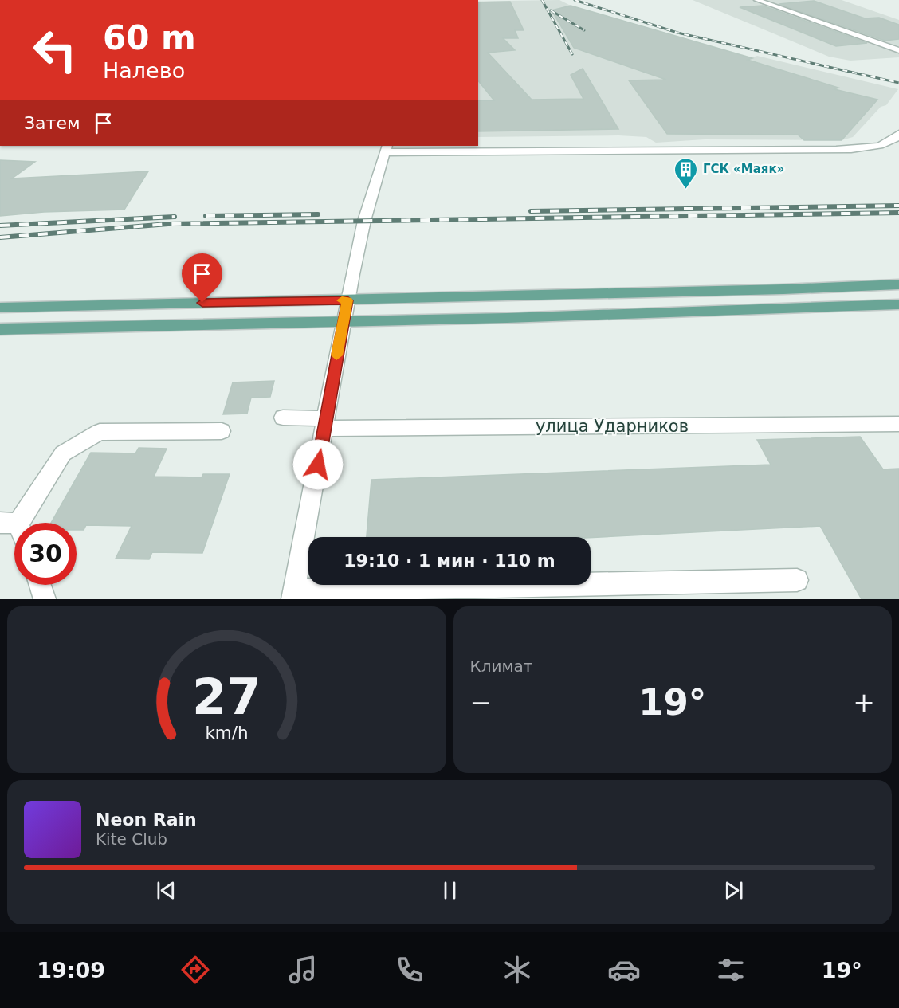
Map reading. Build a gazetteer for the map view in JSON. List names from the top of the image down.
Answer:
{
  "streets": {
    "street": ["улица Ударников"]
  },
  "places": {
    "building": ["ГСК «Маяк»"]
  },
  "page": {
    "turn": ["60 m", "Налево"],
    "then": "Затем",
    "limit": "30",
    "trip": "19:10 · 1 мин · 110 m",
    "tile": "Климат",
    "heat": ["−", "19°", "+"],
    "song": ["Neon Rain", "Kite Club"],
    "tabs": ["19:09", "19°"],
    "gauge": ["27", "km/h"]
  }
}
